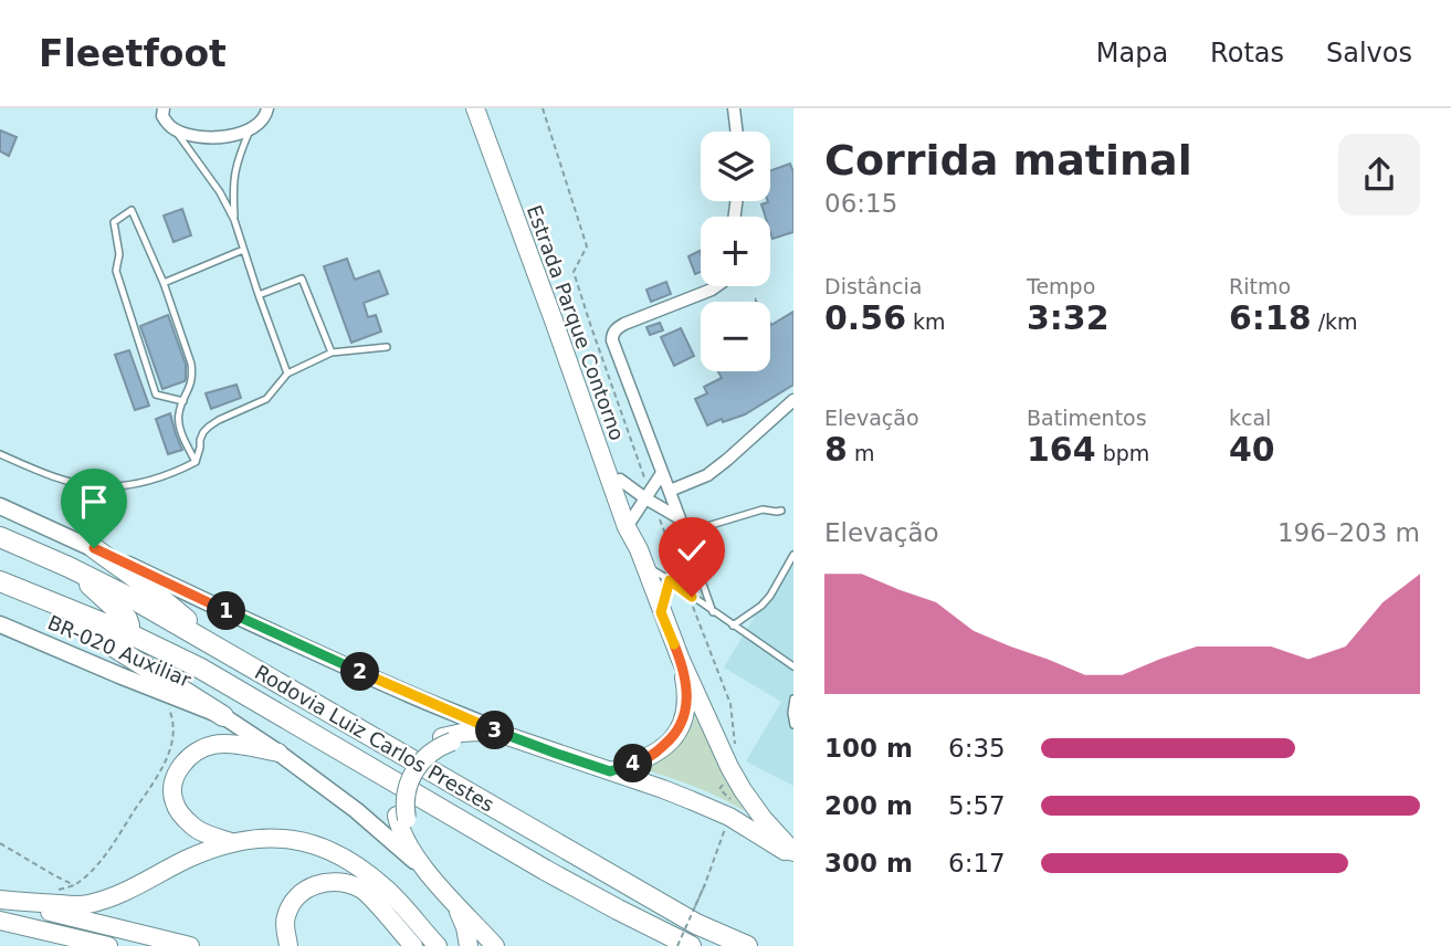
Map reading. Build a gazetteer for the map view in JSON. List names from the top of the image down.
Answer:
{
  "streets": {
    "highway": ["Rodovia Luiz Carlos Prestes"],
    "main road": ["Estrada Parque Contorno", "BR-020 Auxiliar"]
  },
  "page": {
    "header": "Fleetfoot",
    "nav": ["Mapa", "Rotas", "Salvos"],
    "heading": ["Corrida matinal", "06:15"],
    "map_buttons": ["+", "−"],
    "stats": [
      ["Distância", "0.56 km"],
      ["Tempo", "3:32"],
      ["Ritmo", "6:18 /km"],
      ["Elevação", "8 m"],
      ["Batimentos", "164 bpm"],
      ["kcal", "40"]
    ],
    "chart": ["Elevação", "196–203 m"],
    "pins": [
      "1",
      "2",
      "3",
      "4"
    ],
    "list": [
      {
        "name": "100 m",
        "note": "6:35"
      },
      {
        "name": "200 m",
        "note": "5:57"
      },
      {
        "name": "300 m",
        "note": "6:17"
      }
    ]
  }
}
